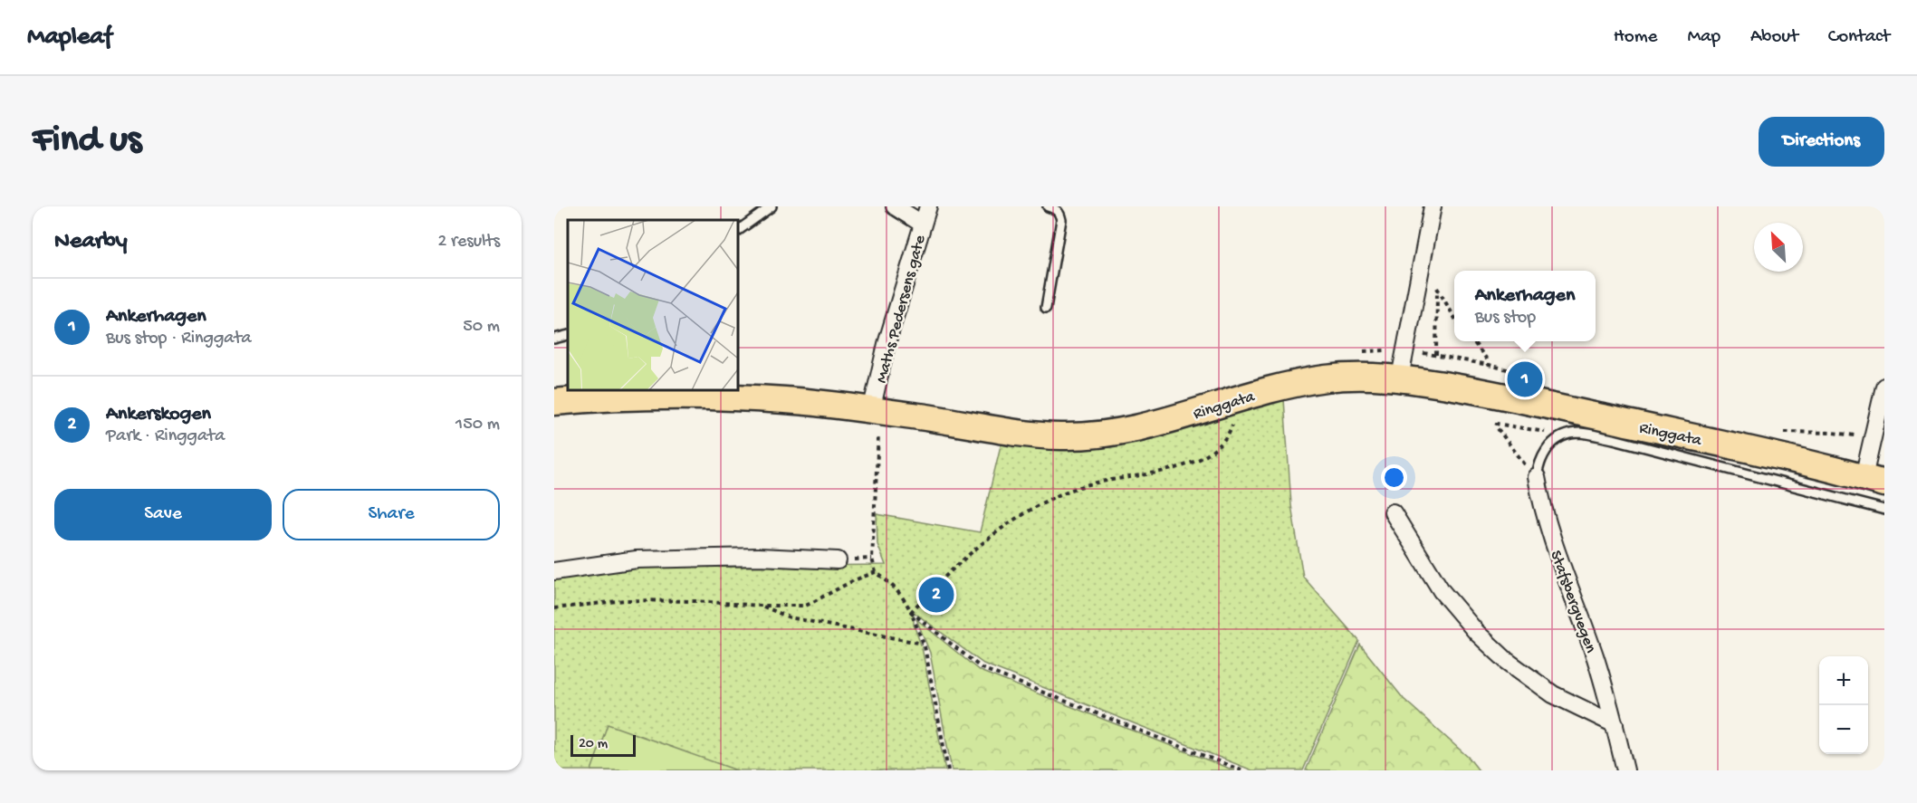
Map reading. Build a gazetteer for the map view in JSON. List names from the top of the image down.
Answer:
{
  "streets": {
    "main road": ["Ringgata"],
    "street": ["Maths Pedersens gate", "Stafsbergvegen"]
  },
  "crossings": [
    ["Maths Pedersens gate", "Ringgata"]
  ],
  "scale_bar": "20 m",
  "north": "top left",
  "page": {
    "header": "Mapleaf",
    "nav": [
      "Home",
      "Map",
      "About",
      "Contact"
    ],
    "buttons": [
      "Directions",
      ["Save", "Share"]
    ],
    "title": "Find us",
    "heading": ["Nearby", "2 results"],
    "popup": ["Ankerhagen", "Bus stop"],
    "list": [
      {
        "mark": "1",
        "name": "Ankerhagen",
        "note": "Bus stop · Ringgata",
        "value": "50 m"
      },
      {
        "mark": "2",
        "name": "Ankerskogen",
        "note": "Park · Ringgata",
        "value": "150 m"
      }
    ],
    "pins": ["1", "2"],
    "map_buttons": ["+", "−"],
    "scale": "20 m"
  }
}
